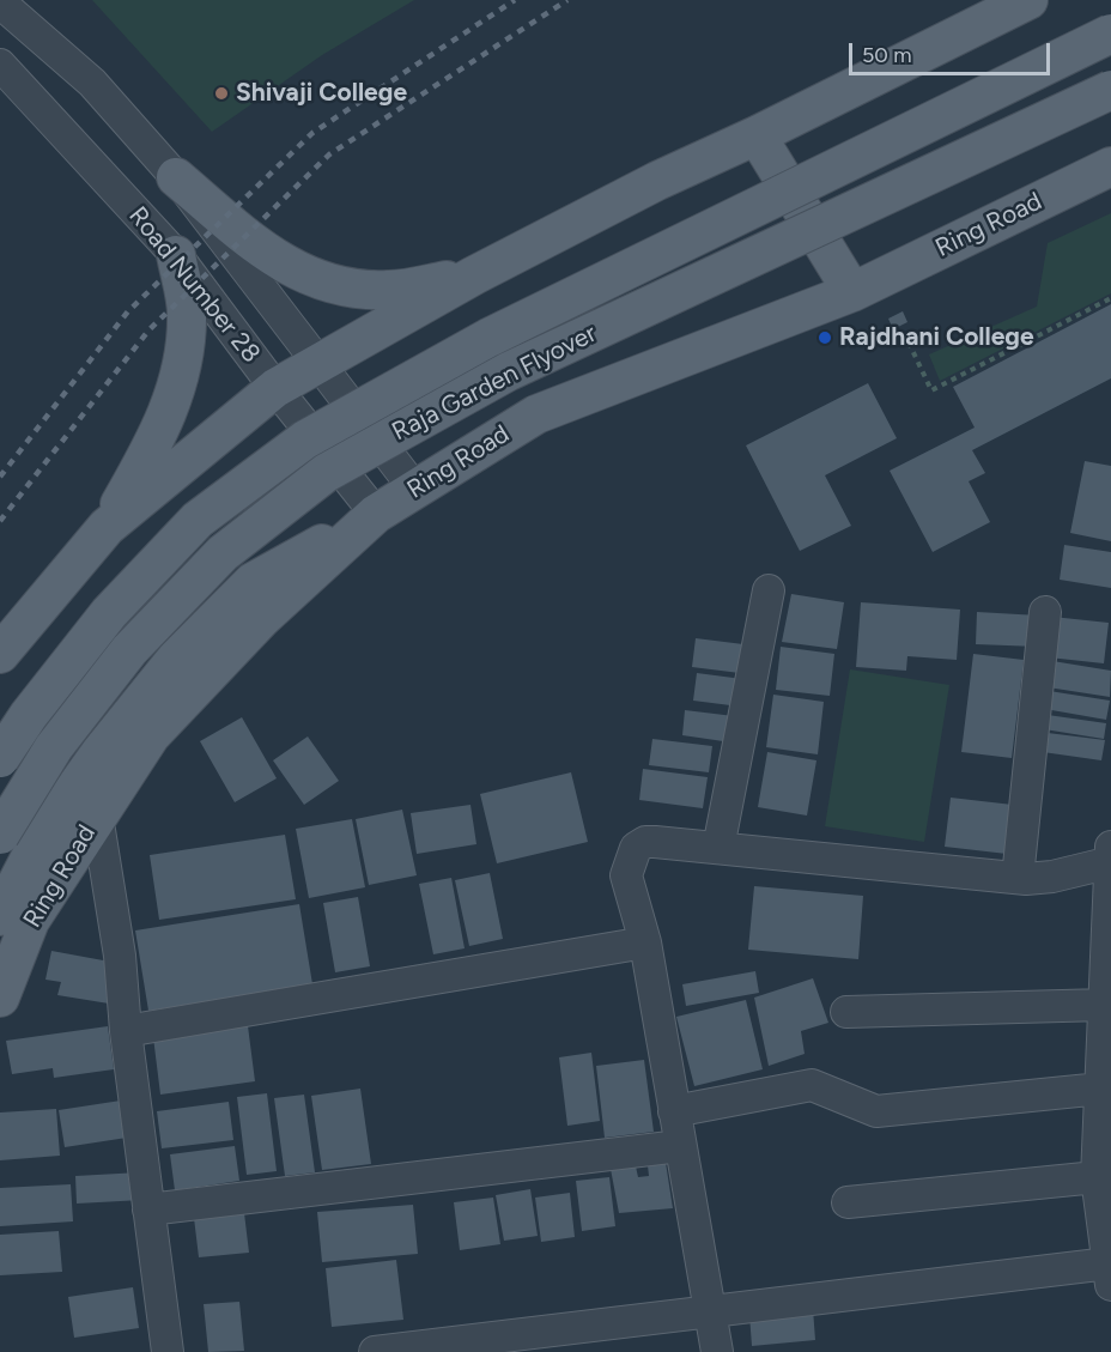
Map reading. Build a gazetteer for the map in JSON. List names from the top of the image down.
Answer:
{
  "streets": {
    "main road": ["Ring Road", "Raja Garden Flyover"],
    "street": ["Road Number 28"]
  },
  "crossings": [
    ["Ring Road", "Road Number 28"]
  ],
  "places": ["Shivaji College", "Rajdhani College"],
  "scale_bar": "50 m"
}
